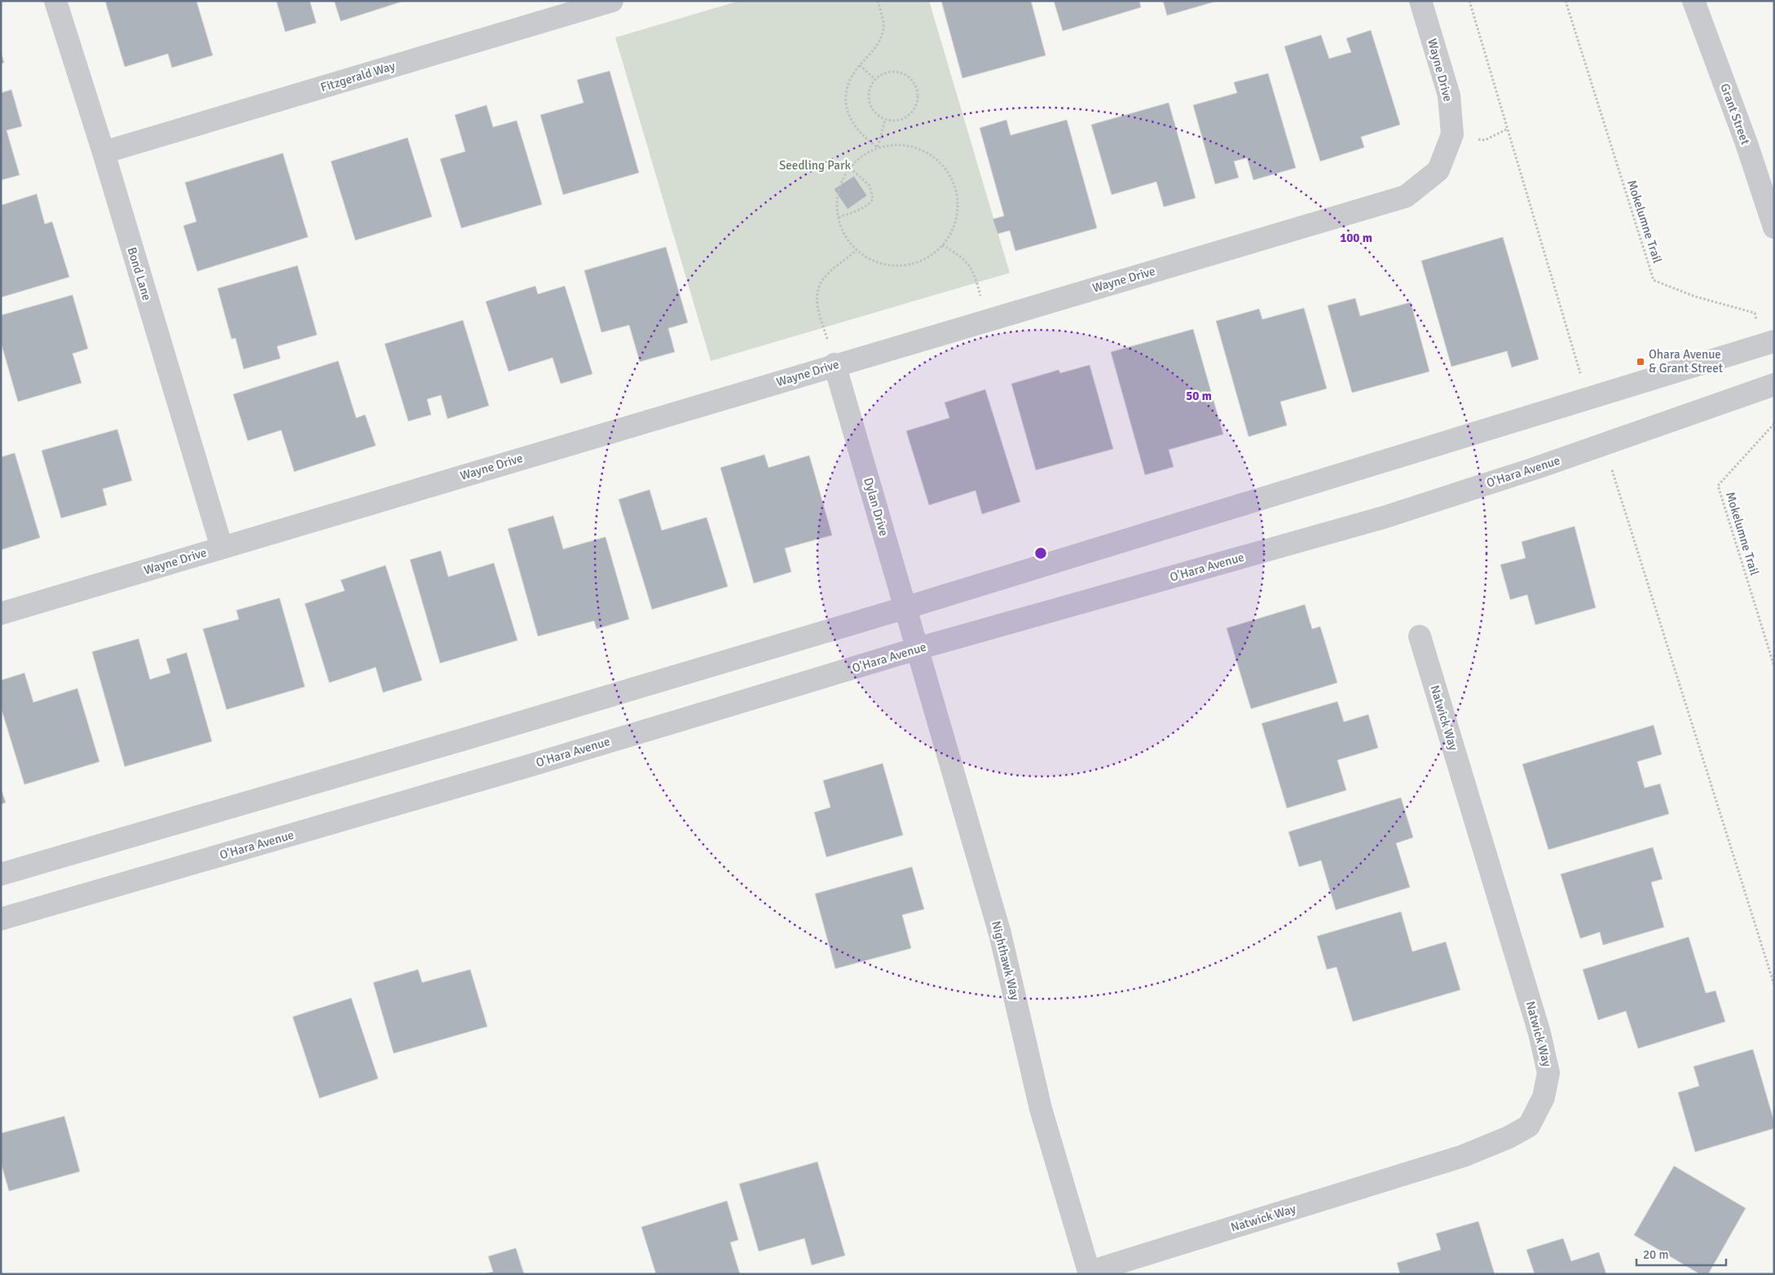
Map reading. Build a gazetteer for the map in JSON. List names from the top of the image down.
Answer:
{
  "streets": {
    "street": [
      "Wayne Drive",
      "Fitzgerald Way",
      "Grant Street",
      "Bond Lane",
      "O'Hara Avenue",
      "Dylan Drive",
      "Natwick Way",
      "Nighthawk Way"
    ],
    "path": ["Mokelumne Trail"]
  },
  "crossings": [
    ["Wayne Drive", "Bond Lane"],
    ["Wayne Drive", "Dylan Drive"],
    ["Fitzgerald Way", "Bond Lane"],
    ["O'Hara Avenue", "Dylan Drive"],
    ["O'Hara Avenue", "Nighthawk Way"],
    ["Dylan Drive", "Nighthawk Way"],
    ["Natwick Way", "Nighthawk Way"]
  ],
  "parks": ["Seedling Park"],
  "places": {
    "transit": ["Ohara Avenue & Grant Street"]
  },
  "scale_bar": "20 m",
  "rings": ["100 m", "50 m"]
}
